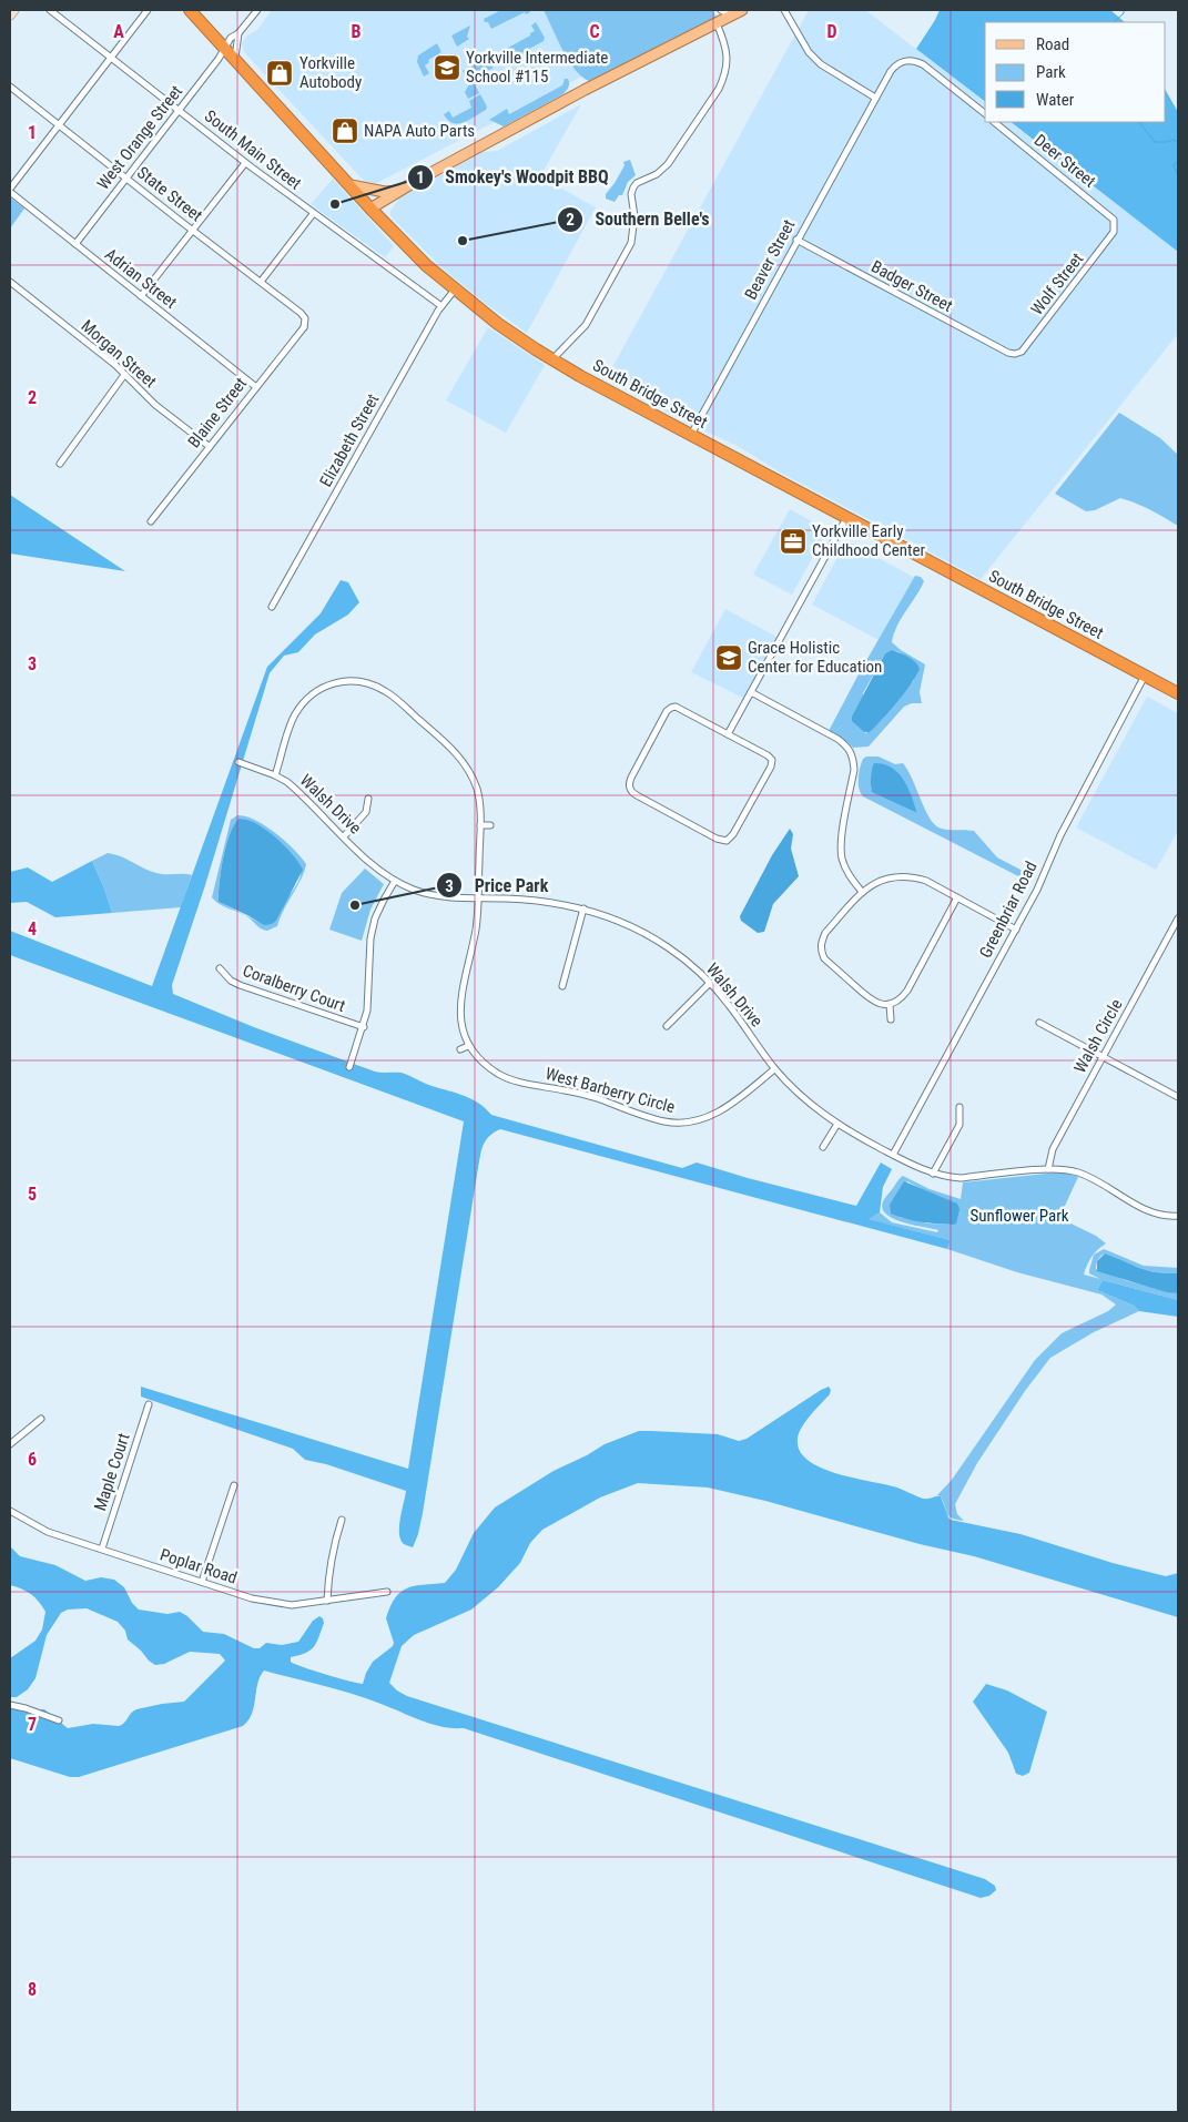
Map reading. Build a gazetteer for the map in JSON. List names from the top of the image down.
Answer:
{
  "streets": {
    "highway": ["South Bridge Street"],
    "street": [
      "West Orange Street",
      "South Main Street",
      "Deer Street",
      "State Street",
      "Beaver Street",
      "Adrian Street",
      "Wolf Street",
      "Badger Street",
      "Morgan Street",
      "Blaine Street",
      "Elizabeth Street",
      "Walsh Drive",
      "Greenbriar Road",
      "Coralberry Court",
      "Walsh Circle",
      "West Barberry Circle",
      "Maple Court",
      "Poplar Road"
    ]
  },
  "crossings": [
    ["West Orange Street", "South Main Street"],
    ["West Orange Street", "State Street"],
    ["West Orange Street", "Adrian Street"],
    ["West Orange Street", "South Bridge Street"],
    ["South Main Street", "Elizabeth Street"],
    ["Deer Street", "Wolf Street"],
    ["State Street", "Blaine Street"],
    ["Beaver Street", "Badger Street"],
    ["Beaver Street", "South Bridge Street"],
    ["Adrian Street", "Blaine Street"],
    ["Wolf Street", "Badger Street"],
    ["Morgan Street", "Blaine Street"],
    ["South Bridge Street", "Elizabeth Street"],
    ["South Bridge Street", "Greenbriar Road"],
    ["Walsh Drive", "Greenbriar Road"],
    ["Walsh Drive", "Walsh Circle"],
    ["Walsh Drive", "West Barberry Circle"],
    ["Maple Court", "Poplar Road"]
  ],
  "parks": ["Sunflower Park"],
  "places": {
    "school or university": ["Yorkville Intermediate School #115", "Grace Holistic Center for Education"],
    "shop": ["Yorkville Autobody", "NAPA Auto Parts"],
    "other": ["Smokey's Woodpit BBQ", "Southern Belle's", "Price Park"],
    "office": ["Yorkville Early Childhood Center"]
  },
  "legend": ["Road", "Park", "Water"],
  "grid": {
    "columns": [
      "A",
      "B",
      "C",
      "D"
    ],
    "rows": [
      "1",
      "2",
      "3",
      "4",
      "5",
      "6",
      "7",
      "8"
    ]
  }
}
